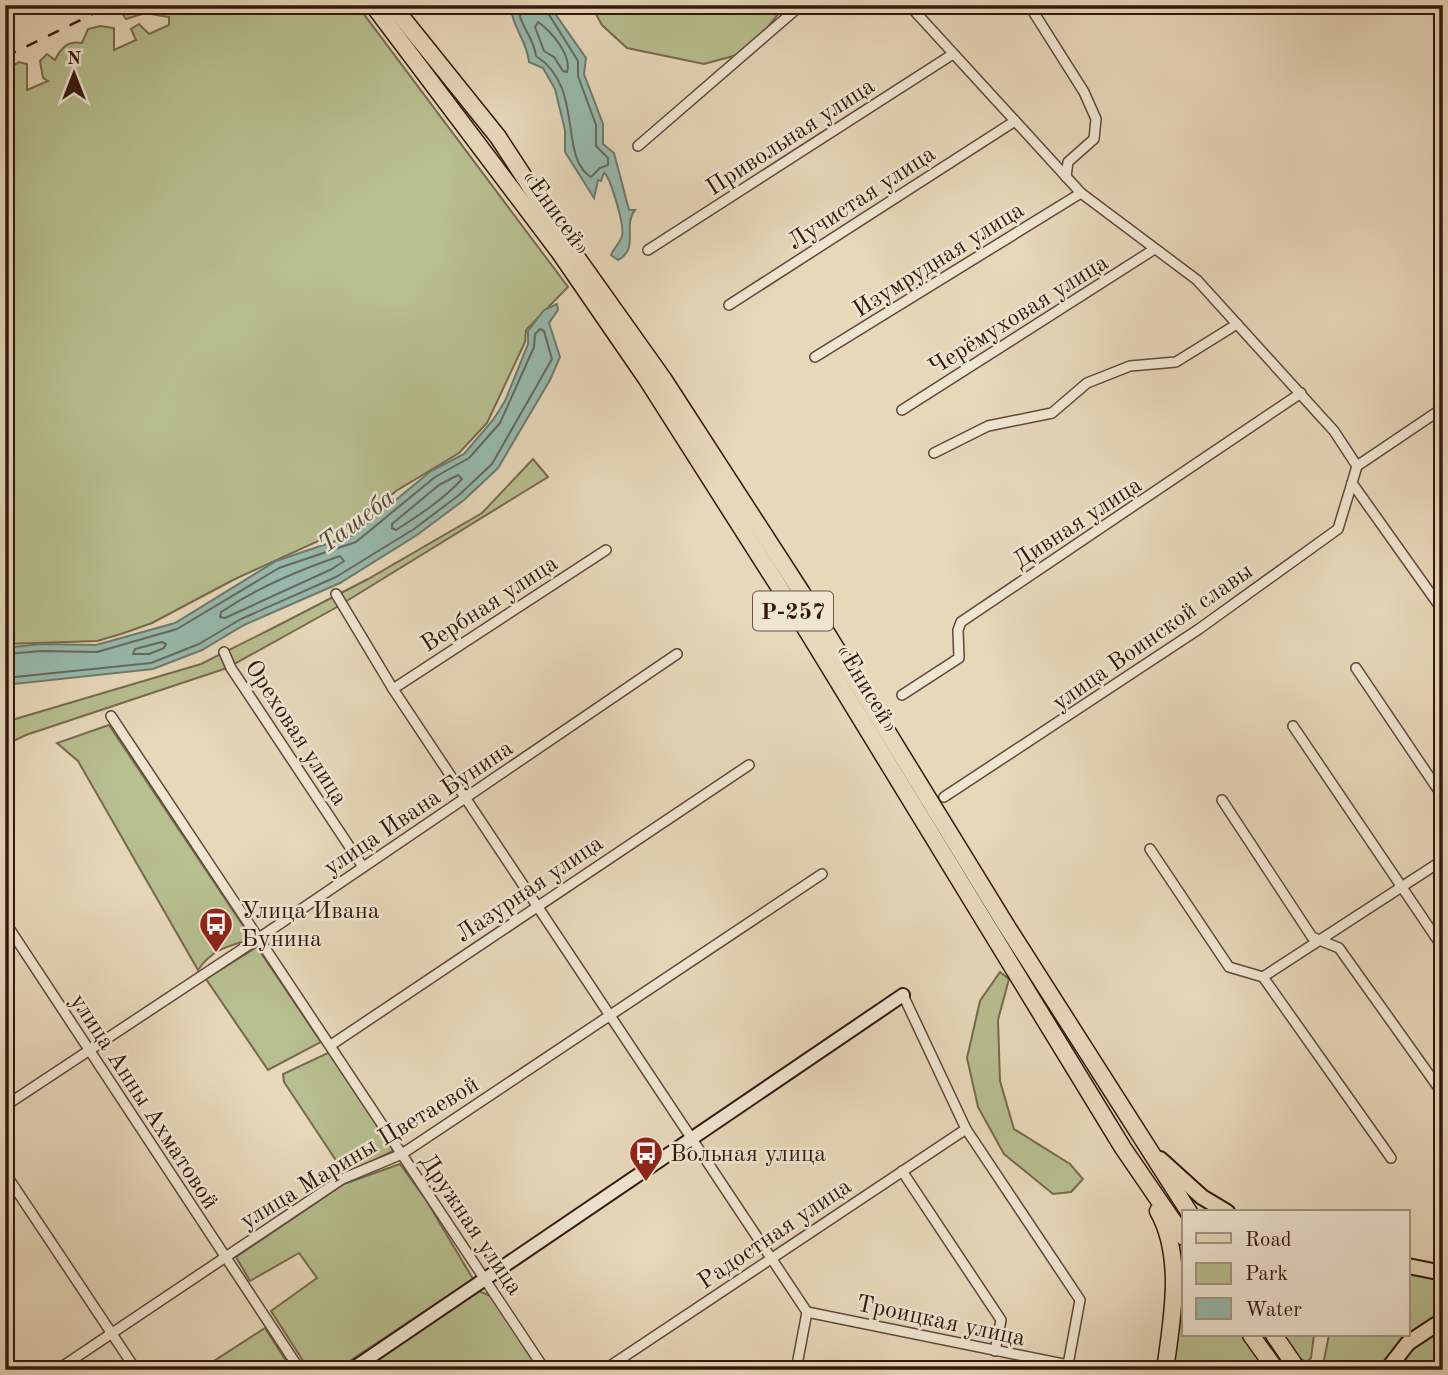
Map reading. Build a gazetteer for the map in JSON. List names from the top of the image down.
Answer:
{
  "streets": {
    "highway": ["«Енисей»", "Р-257"],
    "street": [
      "Привольная улица",
      "Лучистая улица",
      "Изумрудная улица",
      "Черёмуховая улица",
      "Дивная улица",
      "Вербная улица",
      "улица Воинской славы",
      "Ореховая улица",
      "улица Ивана Бунина",
      "Лазурная улица",
      "улица Анны Ахматовой",
      "улица Марины Цветаевой",
      "Дружная улица",
      "Радостная улица",
      "Троицкая улица"
    ]
  },
  "crossings": [
    ["Ореховая улица", "улица Ивана Бунина"],
    ["улица Ивана Бунина", "улица Анны Ахматовой"],
    ["улица Ивана Бунина", "Дружная улица"],
    ["Лазурная улица", "Дружная улица"],
    ["улица Анны Ахматовой", "улица Марины Цветаевой"],
    ["улица Марины Цветаевой", "Дружная улица"]
  ],
  "water": ["Ташеба"],
  "places": {
    "bus stop": ["Улица Ивана Бунина", "Вольная улица"]
  },
  "legend": ["Road", "Park", "Water"],
  "north": "top"
}
